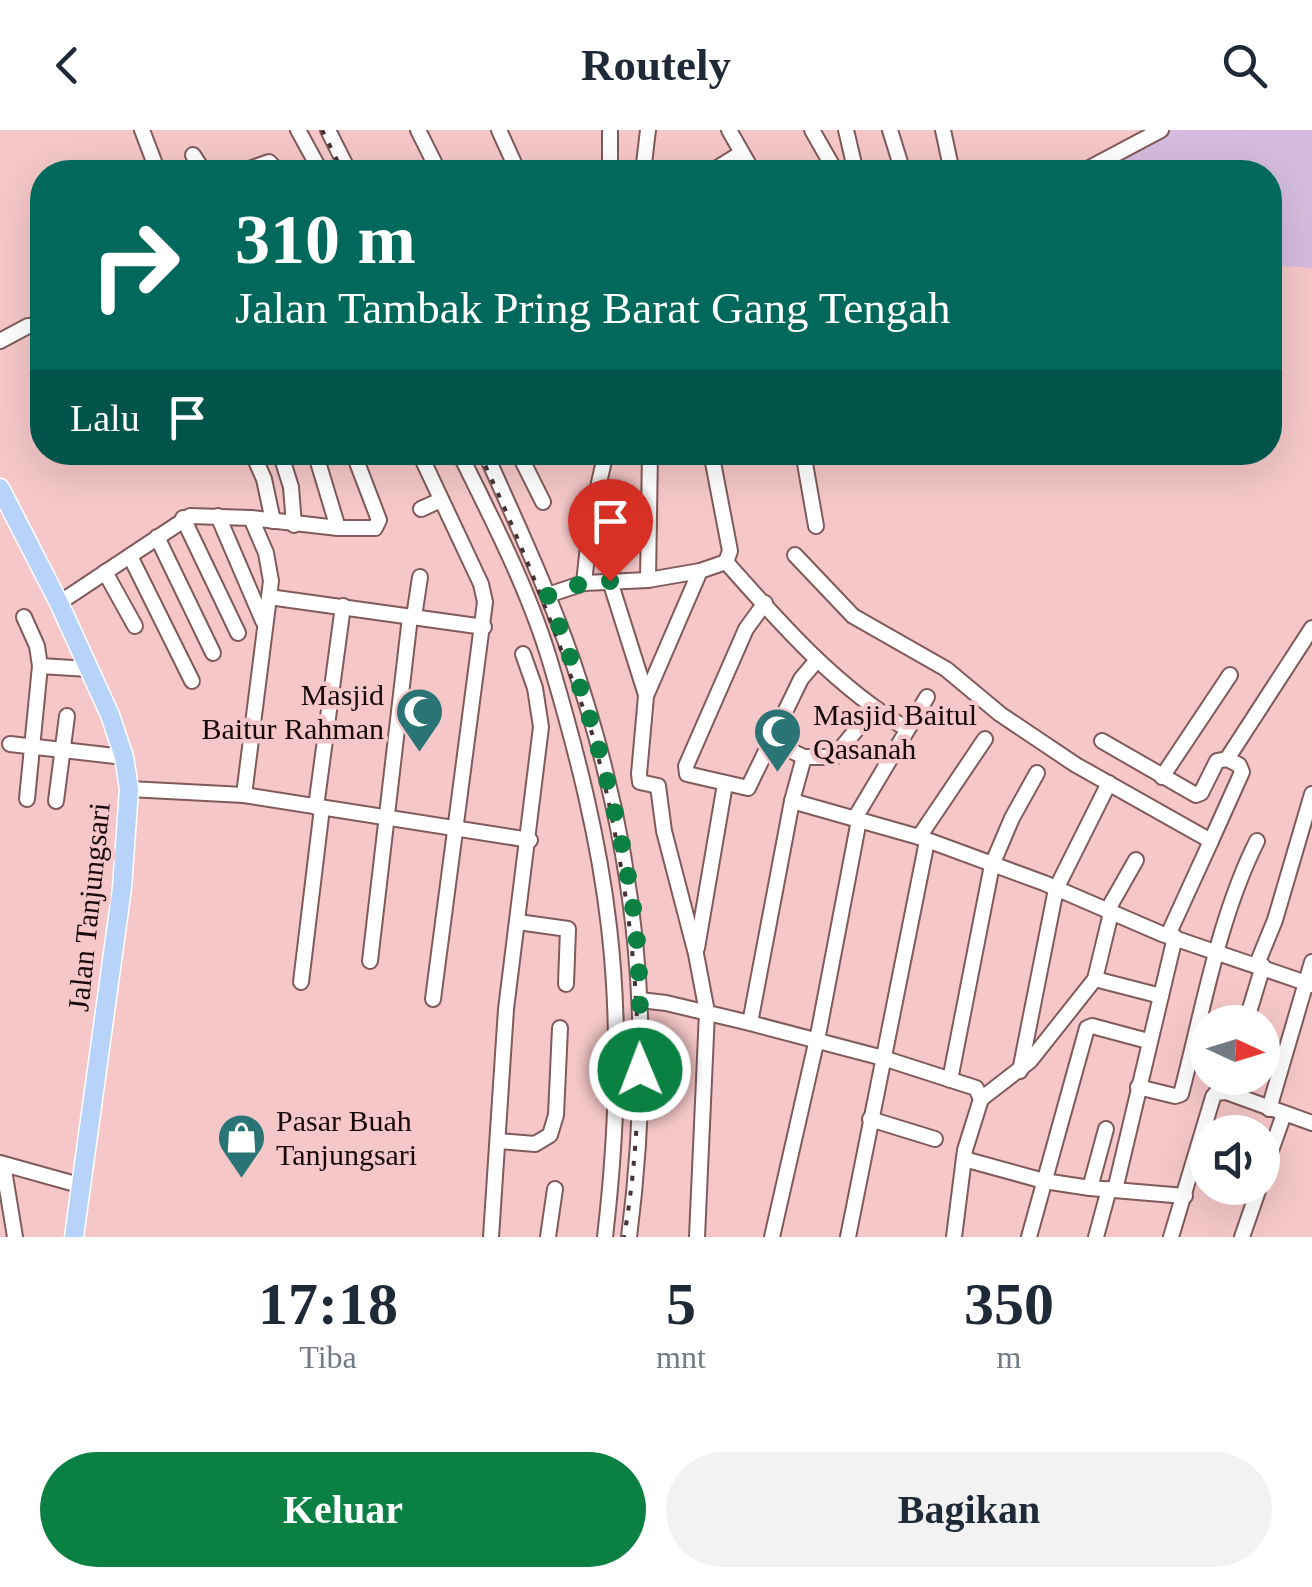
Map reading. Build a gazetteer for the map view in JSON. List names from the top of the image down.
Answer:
{
  "streets": {
    "main road": ["Jalan Tanjungsari"]
  },
  "places": {
    "mosque": ["Masjid Baitur Rahman", "Masjid Baitul Qasanah"],
    "shop": ["Pasar Buah Tanjungsari"]
  },
  "north": "right",
  "page": {
    "header": "Routely",
    "turn": ["310 m", "Jalan Tambak Pring Barat Gang Tengah"],
    "then": "Lalu",
    "eta": [
      "17:18",
      "Tiba",
      "5",
      "mnt",
      "350",
      "m"
    ],
    "buttons": ["Keluar", "Bagikan"]
  }
}
